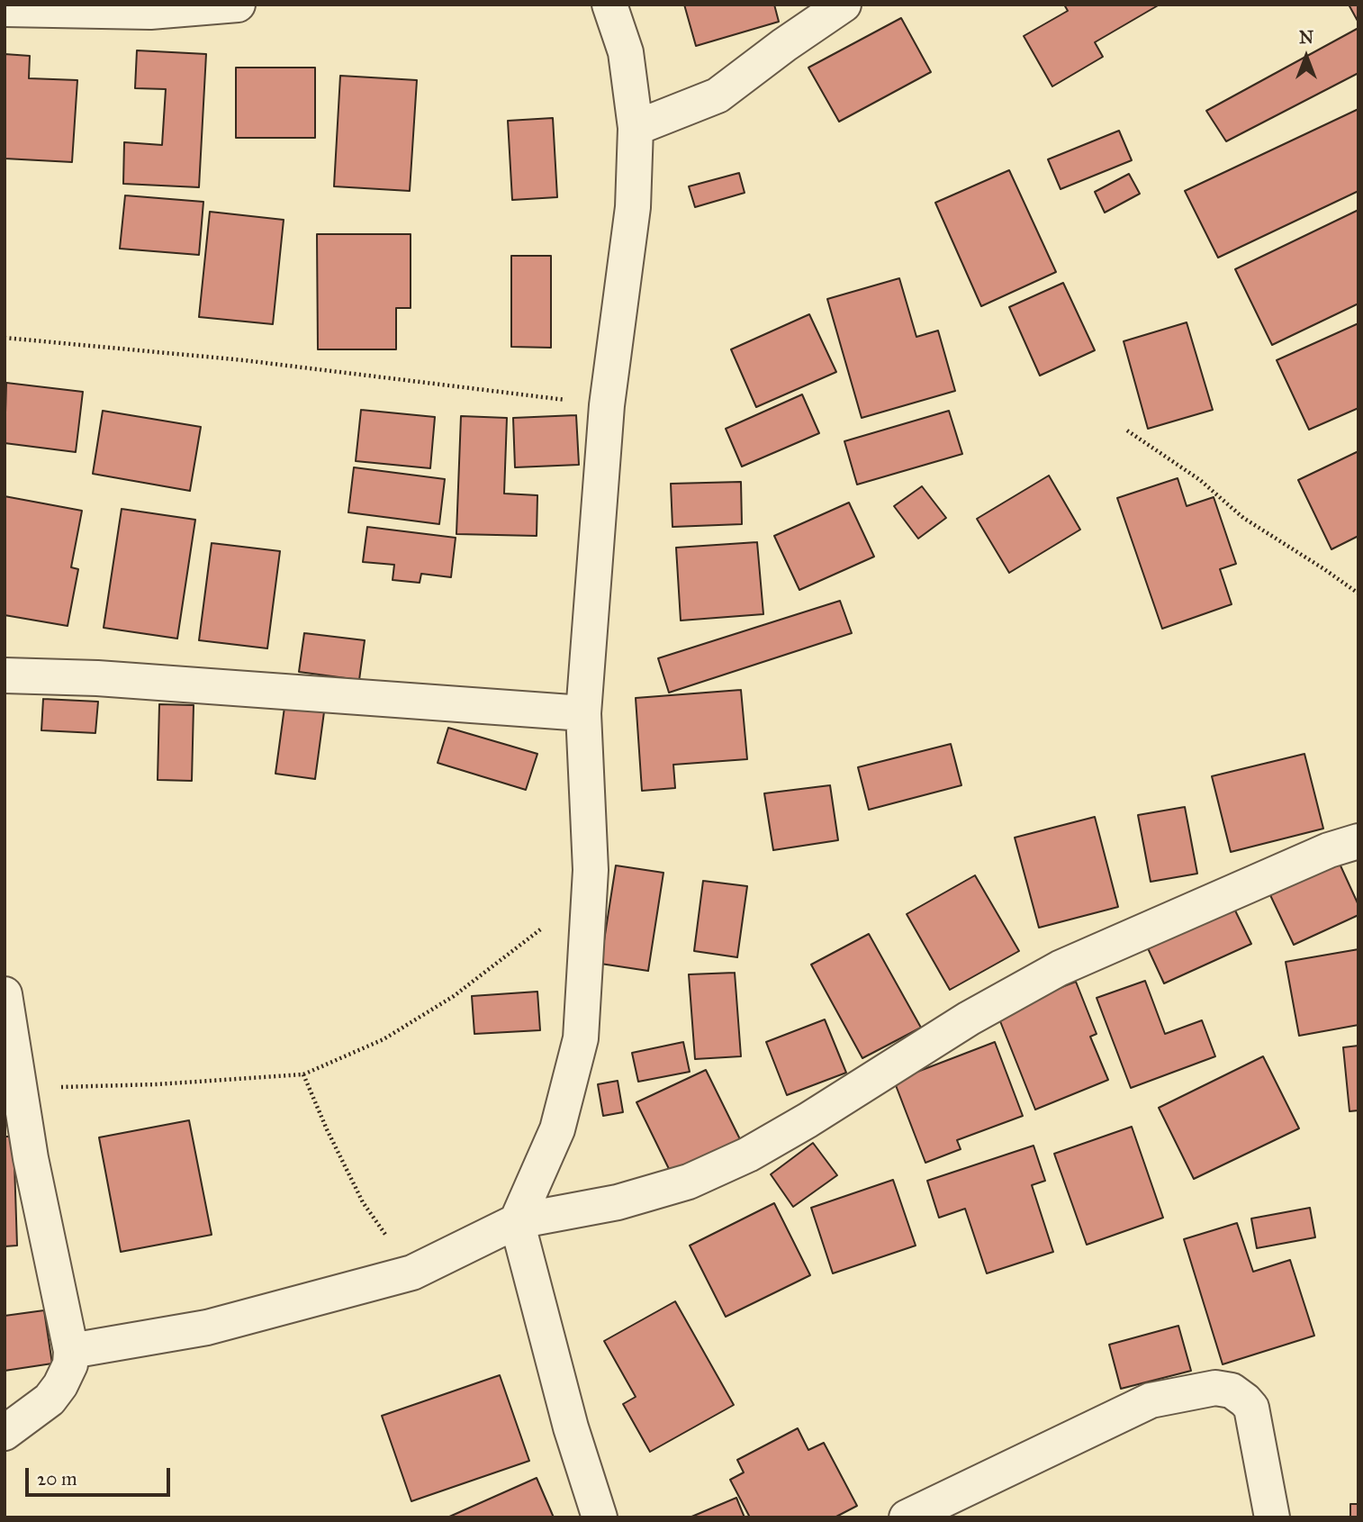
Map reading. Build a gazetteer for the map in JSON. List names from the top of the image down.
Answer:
{
  "scale_bar": "20 m",
  "north": "top"
}
